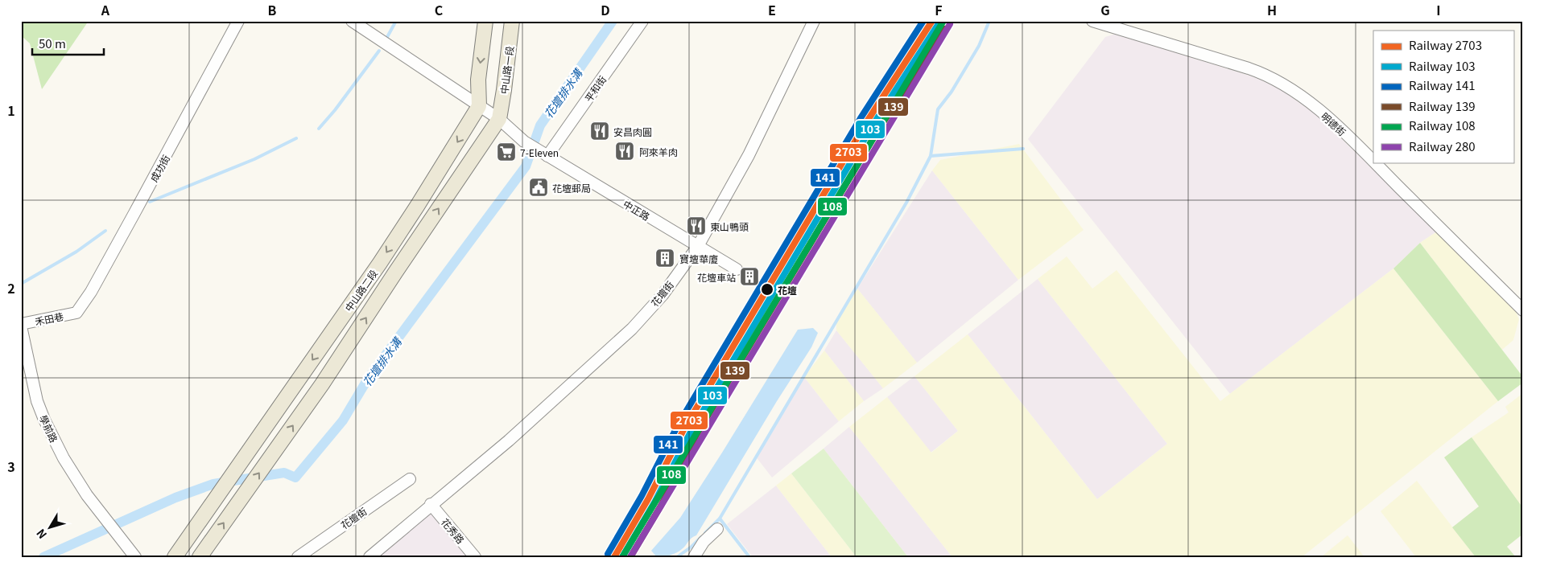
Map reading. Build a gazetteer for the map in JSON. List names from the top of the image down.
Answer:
{
  "streets": {
    "main road": ["中山路一段", "中山路二段"],
    "street": [
      "平和街",
      "明德街",
      "成功街",
      "中正路",
      "花壇街",
      "禾田巷",
      "學前路",
      "花秀路"
    ]
  },
  "crossings": [
    ["中山路一段", "中正路"],
    ["中山路一段", "中山路二段"],
    ["平和街", "中正路"],
    ["成功街", "禾田巷"],
    ["中正路", "中山路二段"],
    ["中正路", "花壇街"],
    ["花壇街", "花秀路"],
    ["禾田巷", "學前路"]
  ],
  "water": ["花壇排水溝"],
  "places": {
    "restaurant": ["安昌肉圓", "阿來羊肉", "東山鴨頭"],
    "supermarket": ["7-Eleven"],
    "public building": ["花壇郵局"],
    "building": ["寶壇華廈", "花壇車站"],
    "other": ["花壇"]
  },
  "lines": [
    "rail line 2703",
    "rail line 141",
    "rail line 108",
    "rail line 280",
    "rail line 103",
    "rail line 139"
  ],
  "legend": [
    "Railway 2703",
    "Railway 103",
    "Railway 141",
    "Railway 139",
    "Railway 108",
    "Railway 280"
  ],
  "scale_bar": "50 m",
  "north": "bottom left",
  "grid": {
    "columns": [
      "A",
      "B",
      "C",
      "D",
      "E",
      "F",
      "G",
      "H",
      "I"
    ],
    "rows": ["1", "2", "3"]
  }
}
